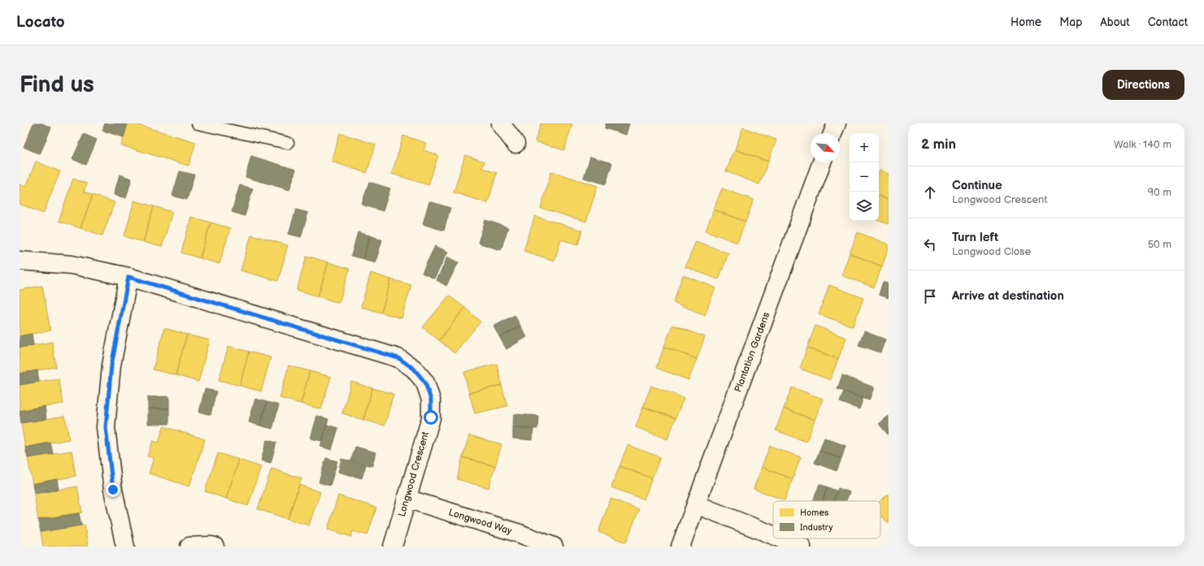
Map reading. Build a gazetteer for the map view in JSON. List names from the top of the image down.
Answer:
{
  "streets": {
    "street": ["Plantation Gardens", "Longwood Crescent", "Longwood Way"]
  },
  "crossings": [
    ["Longwood Crescent", "Longwood Way"]
  ],
  "legend": ["Homes", "Industry"],
  "north": "bottom right",
  "page": {
    "header": "Locato",
    "nav": [
      "Home",
      "Map",
      "About",
      "Contact"
    ],
    "buttons": "Directions",
    "title": "Find us",
    "heading": ["2 min", "Walk · 140 m"],
    "map_buttons": ["+", "−"],
    "list": [
      ["Continue", "Longwood Crescent", "90 m"],
      ["Turn left", "Longwood Close", "50 m"],
      "Arrive at destination"
    ]
  }
}
